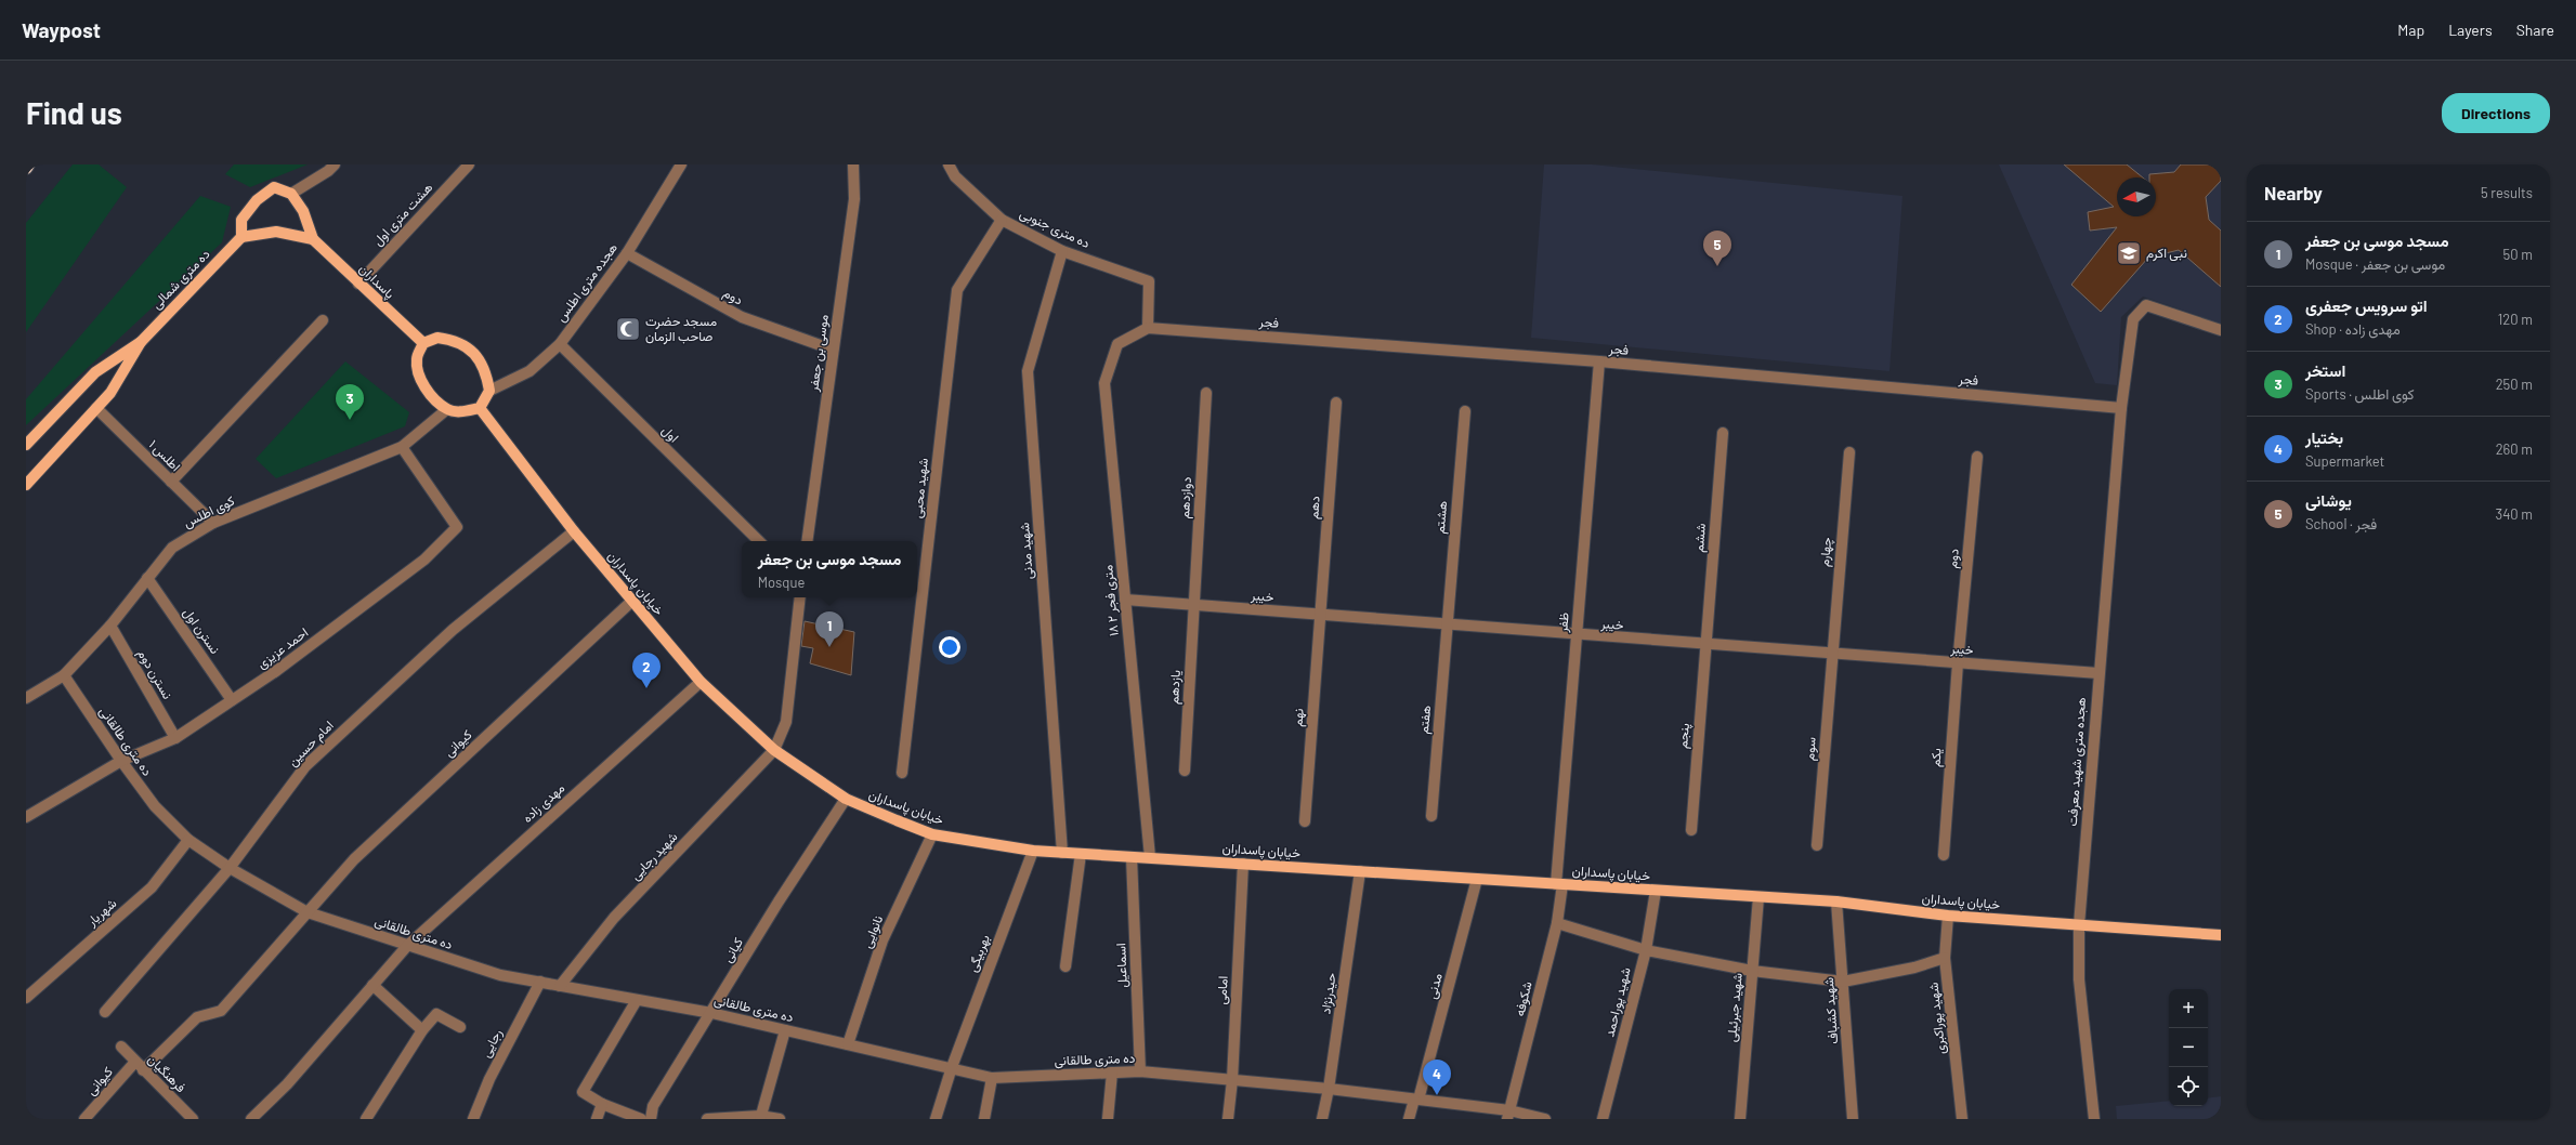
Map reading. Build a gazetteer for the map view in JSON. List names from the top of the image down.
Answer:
{
  "streets": {
    "main road": ["ده متری شمالی", "پاسداران", "خیابان پاسداران"],
    "street": [
      "هشت متری اول",
      "ده متری جنوبی",
      "هجده متری اطلس",
      "دوم",
      "فجر",
      "موسی بن جعفر",
      "اول",
      "اطلس ۱",
      "شهید محبی",
      "دوازدهم",
      "دهم",
      "کوی اطلس",
      "هشتم",
      "ششم",
      "شهید مدنی",
      "چهارم",
      "خیبر",
      "۱۸ متری فجر ۲",
      "ظفر",
      "نسترن اول",
      "احمد عزیزی",
      "نسترن دوم",
      "یازدهم",
      "نهم",
      "هفتم",
      "پنجم",
      "ده متری طالقانی",
      "امام حسین",
      "کیوانی",
      "سوم",
      "یکم",
      "هجده متری شهید معرفت",
      "مهدی زاده",
      "شهید رجایی",
      "شهریار",
      "نانوایی",
      "کیانی",
      "بهربیگی",
      "اسماعیل",
      "مدنی",
      "امامی",
      "حیدرنژاد",
      "شکوفه",
      "شهید پوراحمد",
      "شهید جبرئیلی",
      "شهید کشباف",
      "شهید پوراکبری",
      "رجایی",
      "فرهنگیان"
    ]
  },
  "crossings": [
    ["هشت متری اول", "پاسداران"],
    ["ده متری جنوبی", "فجر"],
    ["ده متری جنوبی", "شهید محبی"],
    ["ده متری جنوبی", "شهید مدنی"],
    ["ده متری جنوبی", "۱۸ متری فجر ۲"],
    ["پاسداران", "هجده متری اطلس"],
    ["پاسداران", "کوی اطلس"],
    ["پاسداران", "خیابان پاسداران"],
    ["هجده متری اطلس", "دوم"],
    ["هجده متری اطلس", "اول"],
    ["هجده متری اطلس", "کوی اطلس"],
    ["هجده متری اطلس", "خیابان پاسداران"],
    ["دوم", "موسی بن جعفر"],
    ["دوم", "خیبر"],
    ["دوم", "یکم"],
    ["فجر", "۱۸ متری فجر ۲"],
    ["فجر", "ظفر"],
    ["فجر", "هجده متری شهید معرفت"],
    ["اطلس ۱", "کوی اطلس"],
    ["دوازدهم", "خیبر"],
    ["دوازدهم", "یازدهم"],
    ["دهم", "خیبر"],
    ["دهم", "نهم"],
    ["کوی اطلس", "خیابان پاسداران"],
    ["کوی اطلس", "نسترن اول"],
    ["کوی اطلس", "احمد عزیزی"],
    ["کوی اطلس", "نسترن دوم"],
    ["کوی اطلس", "ده متری طالقانی"],
    ["هشتم", "خیبر"],
    ["هشتم", "هفتم"],
    ["ششم", "خیبر"],
    ["ششم", "پنجم"],
    ["شهید مدنی", "خیابان پاسداران"],
    ["چهارم", "خیبر"],
    ["چهارم", "سوم"],
    ["خیابان پاسداران", "۱۸ متری فجر ۲"],
    ["خیابان پاسداران", "ظفر"],
    ["خیابان پاسداران", "امام حسین"],
    ["خیابان پاسداران", "کیوانی"],
    ["خیابان پاسداران", "هجده متری شهید معرفت"],
    ["خیابان پاسداران", "مهدی زاده"],
    ["خیابان پاسداران", "شهید رجایی"],
    ["خیابان پاسداران", "نانوایی"],
    ["خیابان پاسداران", "کیانی"],
    ["خیابان پاسداران", "بهربیگی"],
    ["خیابان پاسداران", "اسماعیل"],
    ["خیابان پاسداران", "مدنی"],
    ["خیابان پاسداران", "امامی"],
    ["خیابان پاسداران", "حیدرنژاد"],
    ["خیابان پاسداران", "شکوفه"],
    ["خیابان پاسداران", "شهید پوراحمد"],
    ["خیابان پاسداران", "شهید جبرئیلی"],
    ["خیابان پاسداران", "شهید کشباف"],
    ["خیابان پاسداران", "شهید پوراکبری"],
    ["خیبر", "۱۸ متری فجر ۲"],
    ["خیبر", "ظفر"],
    ["خیبر", "یازدهم"],
    ["خیبر", "نهم"],
    ["خیبر", "هفتم"],
    ["خیبر", "پنجم"],
    ["خیبر", "سوم"],
    ["خیبر", "یکم"],
    ["خیبر", "هجده متری شهید معرفت"],
    ["ظفر", "شکوفه"],
    ["نسترن اول", "احمد عزیزی"],
    ["احمد عزیزی", "نسترن دوم"],
    ["احمد عزیزی", "ده متری طالقانی"],
    ["ده متری طالقانی", "امام حسین"],
    ["ده متری طالقانی", "کیوانی"],
    ["ده متری طالقانی", "مهدی زاده"],
    ["ده متری طالقانی", "شهید رجایی"],
    ["ده متری طالقانی", "شهریار"],
    ["ده متری طالقانی", "نانوایی"],
    ["ده متری طالقانی", "کیانی"],
    ["ده متری طالقانی", "بهربیگی"],
    ["ده متری طالقانی", "اسماعیل"],
    ["ده متری طالقانی", "مدنی"],
    ["ده متری طالقانی", "امامی"],
    ["ده متری طالقانی", "حیدرنژاد"],
    ["ده متری طالقانی", "شکوفه"],
    ["ده متری طالقانی", "رجایی"],
    ["کیوانی", "فرهنگیان"]
  ],
  "places": {
    "school or university": ["نبی اکرم"],
    "mosque": ["مسجد حضرت صاحب الزمان"]
  },
  "north": "left",
  "page": {
    "header": "Waypost",
    "nav": ["Map", "Layers", "Share"],
    "buttons": "Directions",
    "title": "Find us",
    "heading": ["Nearby", "5 results"],
    "list": [
      {
        "mark": "1",
        "name": "مسجد موسی بن جعفر",
        "note": "Mosque · موسی بن جعفر",
        "value": "50 m"
      },
      {
        "mark": "2",
        "name": "اتو سرویس جعفری",
        "note": "Shop · مهدی زاده",
        "value": "120 m"
      },
      {
        "mark": "3",
        "name": "استخر",
        "note": "Sports · کوی اطلس",
        "value": "250 m"
      },
      {
        "mark": "4",
        "name": "بختیار",
        "note": "Supermarket",
        "value": "260 m"
      },
      {
        "mark": "5",
        "name": "یوشانی",
        "note": "School · فجر",
        "value": "340 m"
      }
    ],
    "pins": [
      "5",
      "3",
      "1",
      "2",
      "4"
    ],
    "popup": ["مسجد موسی بن جعفر", "Mosque"],
    "map_buttons": ["+", "−"]
  }
}
